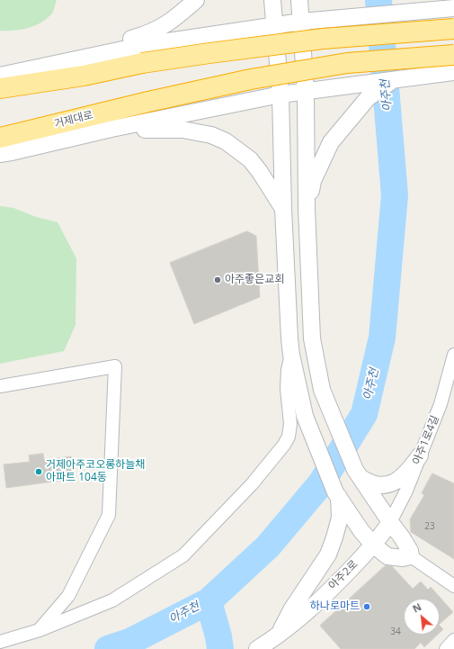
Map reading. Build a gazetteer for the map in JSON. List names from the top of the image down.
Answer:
{
  "streets": {
    "highway": ["거제대로"],
    "street": ["아주1로4길", "아주2로"]
  },
  "crossings": [
    ["아주1로4길", "아주2로"]
  ],
  "water": ["아주천"],
  "places": ["아주좋은교회", "거제아주코오롱하늘채 아파트 104동", "하나로마트"],
  "house_numbers": ["23", "34"],
  "north": "top left"
}
